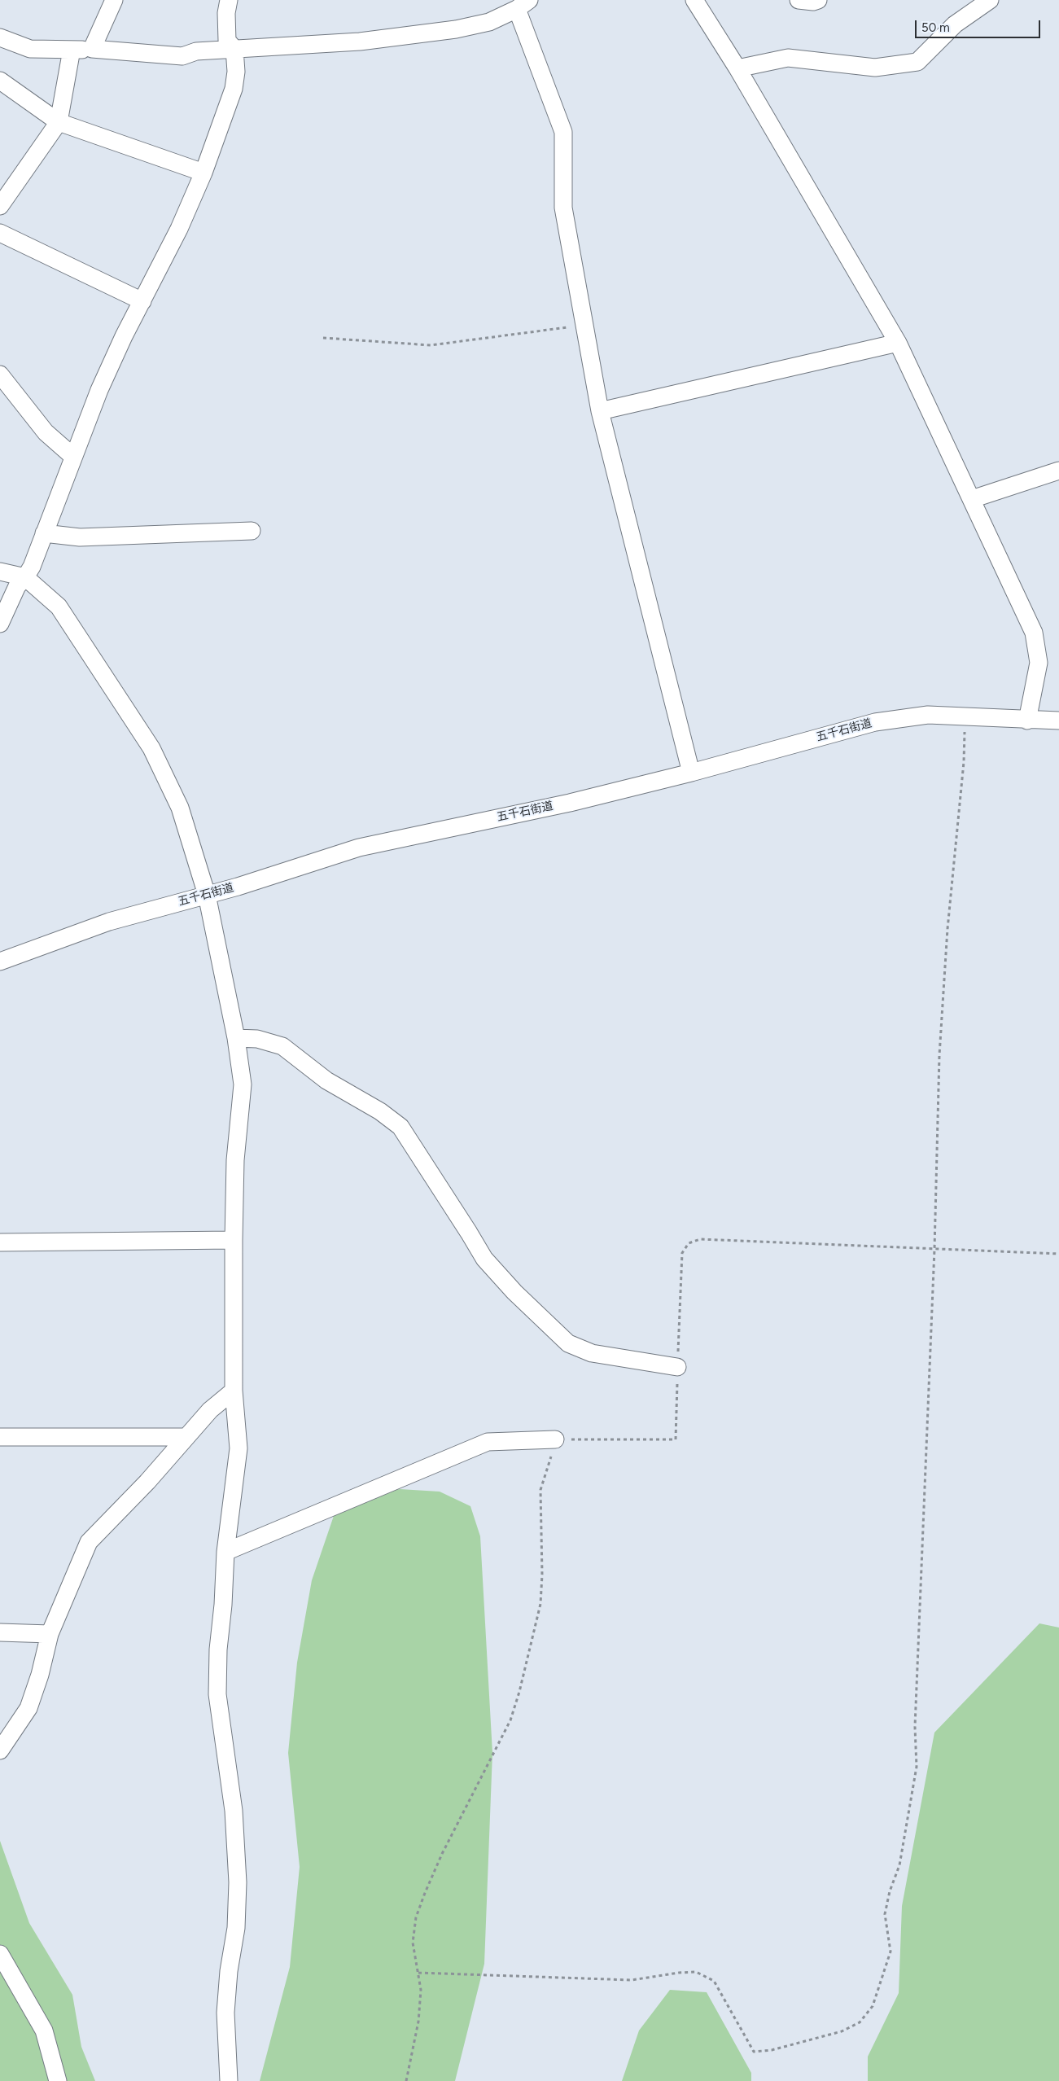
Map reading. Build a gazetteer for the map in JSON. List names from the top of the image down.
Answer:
{
  "streets": {
    "street": ["五千石街道"]
  },
  "scale_bar": "50 m"
}
